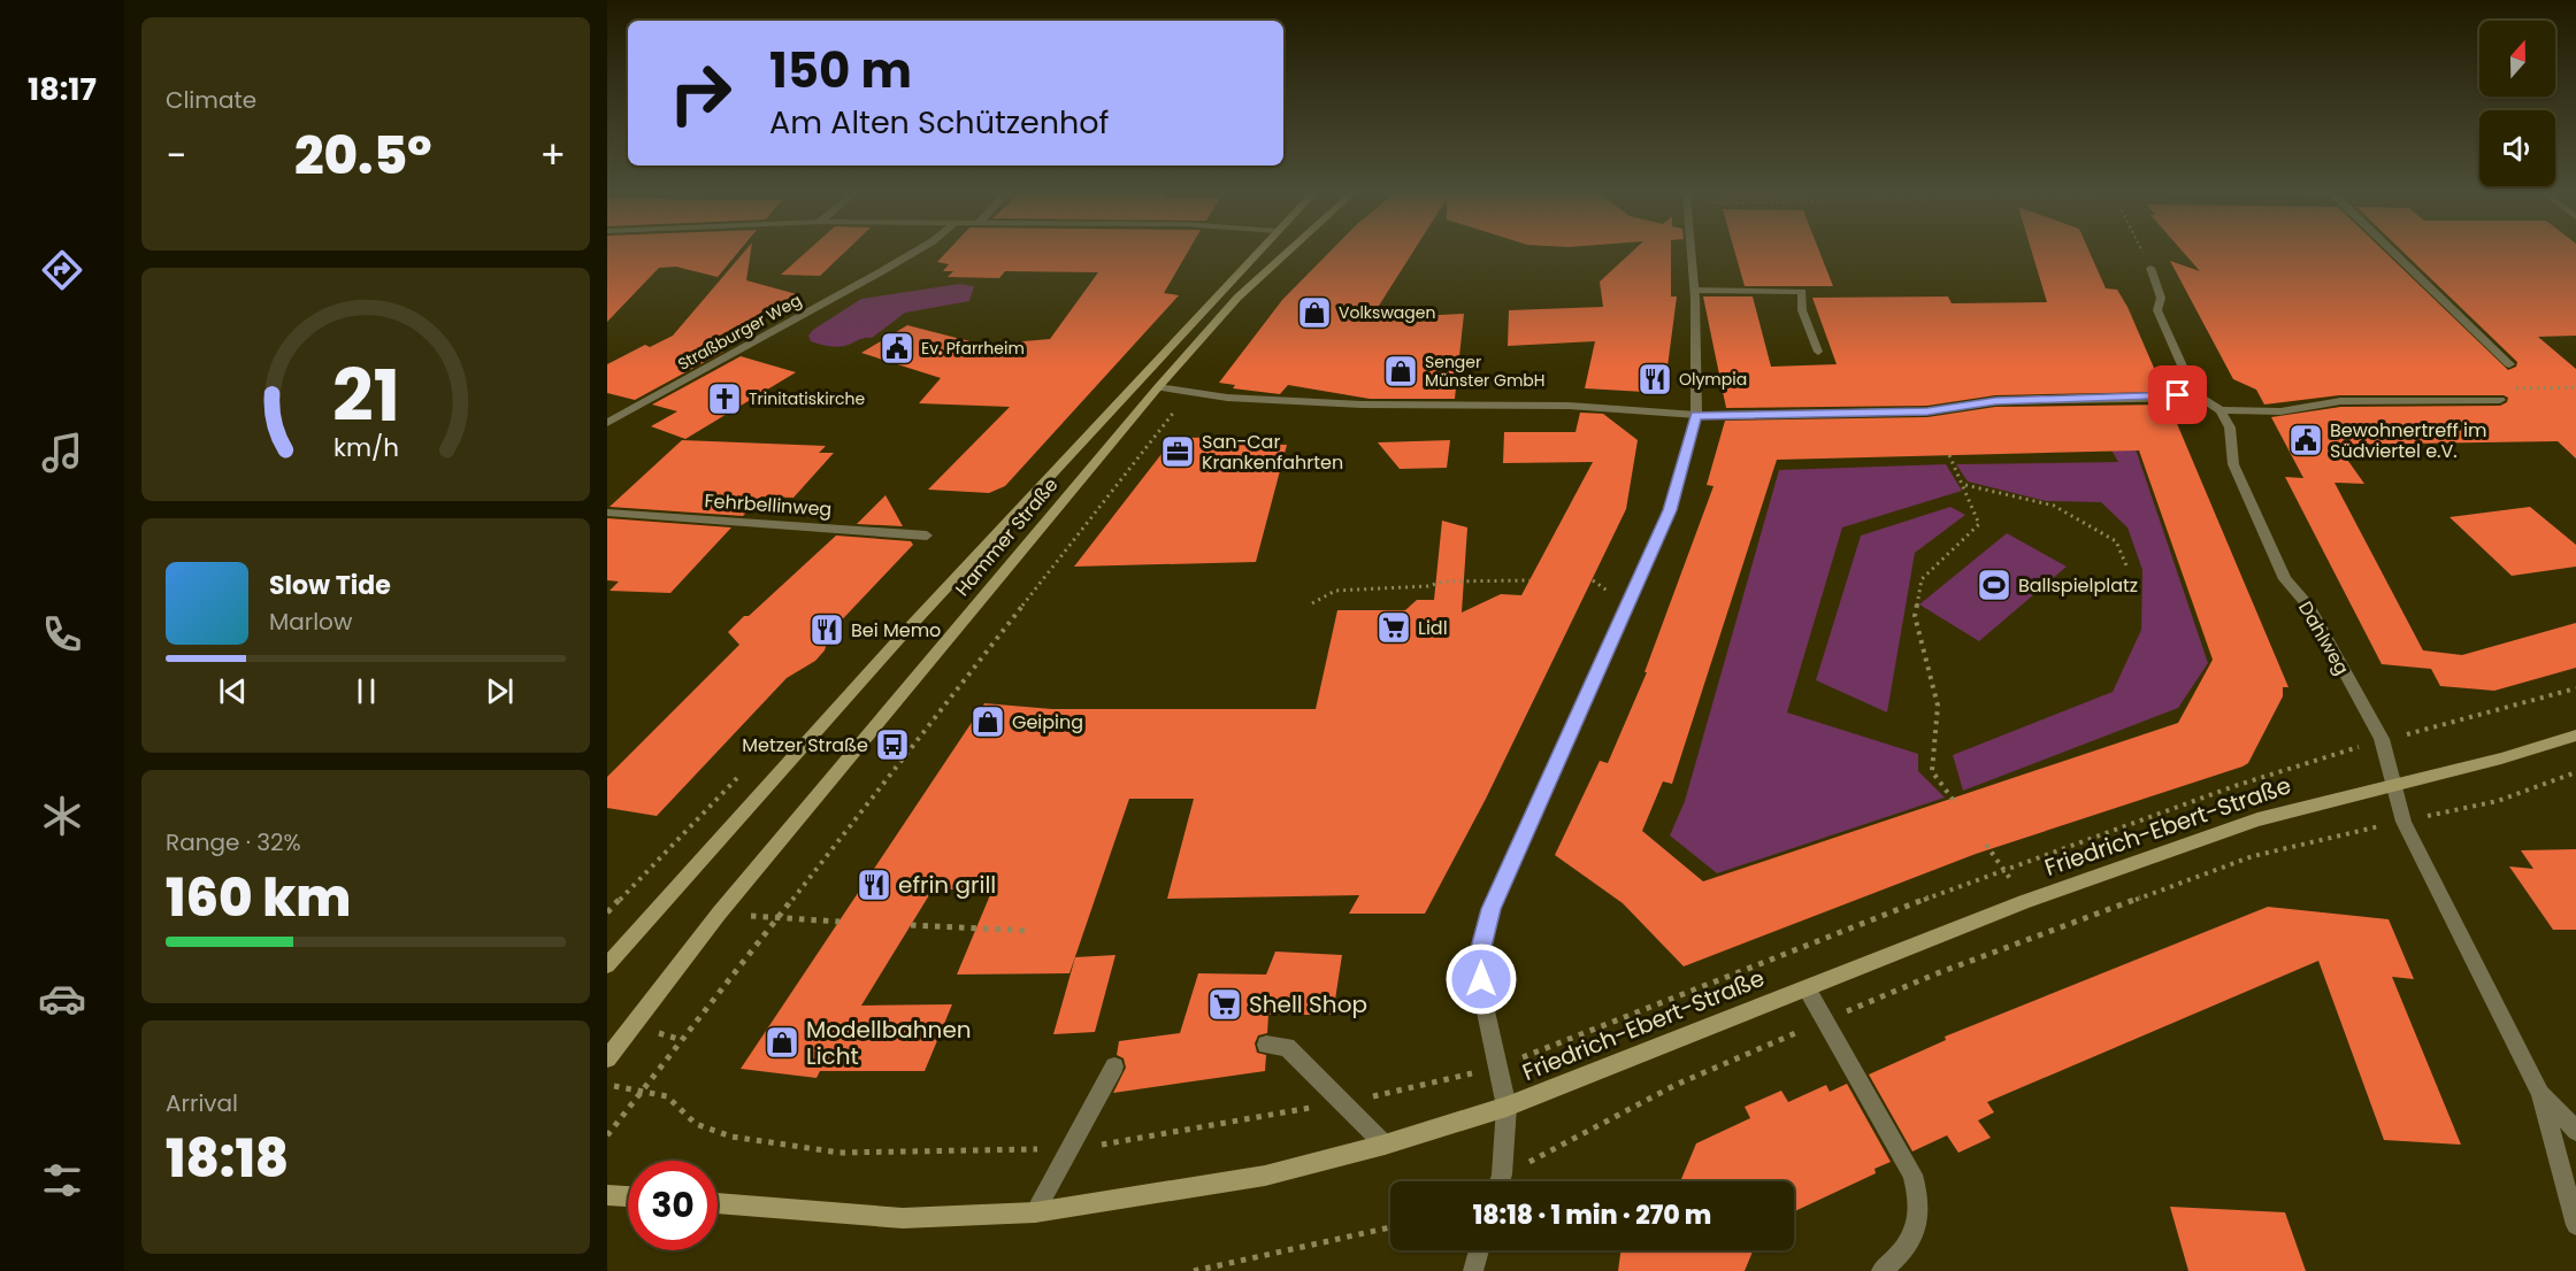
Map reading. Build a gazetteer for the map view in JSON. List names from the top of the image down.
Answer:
{
  "streets": {
    "main road": ["Hammer Straße", "Friedrich-Ebert-Straße"],
    "street": ["Straßburger Weg", "Fehrbellinweg", "Dahlweg"]
  },
  "crossings": [
    ["Dahlweg", "Friedrich-Ebert-Straße"]
  ],
  "places": {
    "shop": [
      "Volkswagen",
      "Senger Münster GmbH",
      "Geiping",
      "Modellbahnen Licht"
    ],
    "public building": ["Ev. Pfarrheim", "Bewohnertreff im Südviertel e.V."],
    "restaurant": ["Olympia", "Bei Memo", "efrin grill"],
    "church": ["Trinitatiskirche"],
    "office": ["San-Car Krankenfahrten"],
    "sports": ["Ballspielplatz"],
    "supermarket": ["Lidl", "Shell Shop"],
    "bus stop": ["Metzer Straße"]
  },
  "north": "top",
  "page": {
    "tabs": "18:17",
    "tile": [
      "Climate",
      ["Range · 32%", "160 km"],
      ["Arrival", "18:18"]
    ],
    "turn": ["150 m", "Am Alten Schützenhof"],
    "heat": ["−", "20.5°", "+"],
    "song": ["Slow Tide", "Marlow"],
    "limit": "30",
    "trip": "18:18 · 1 min · 270 m",
    "gauge": ["21", "km/h"]
  }
}
